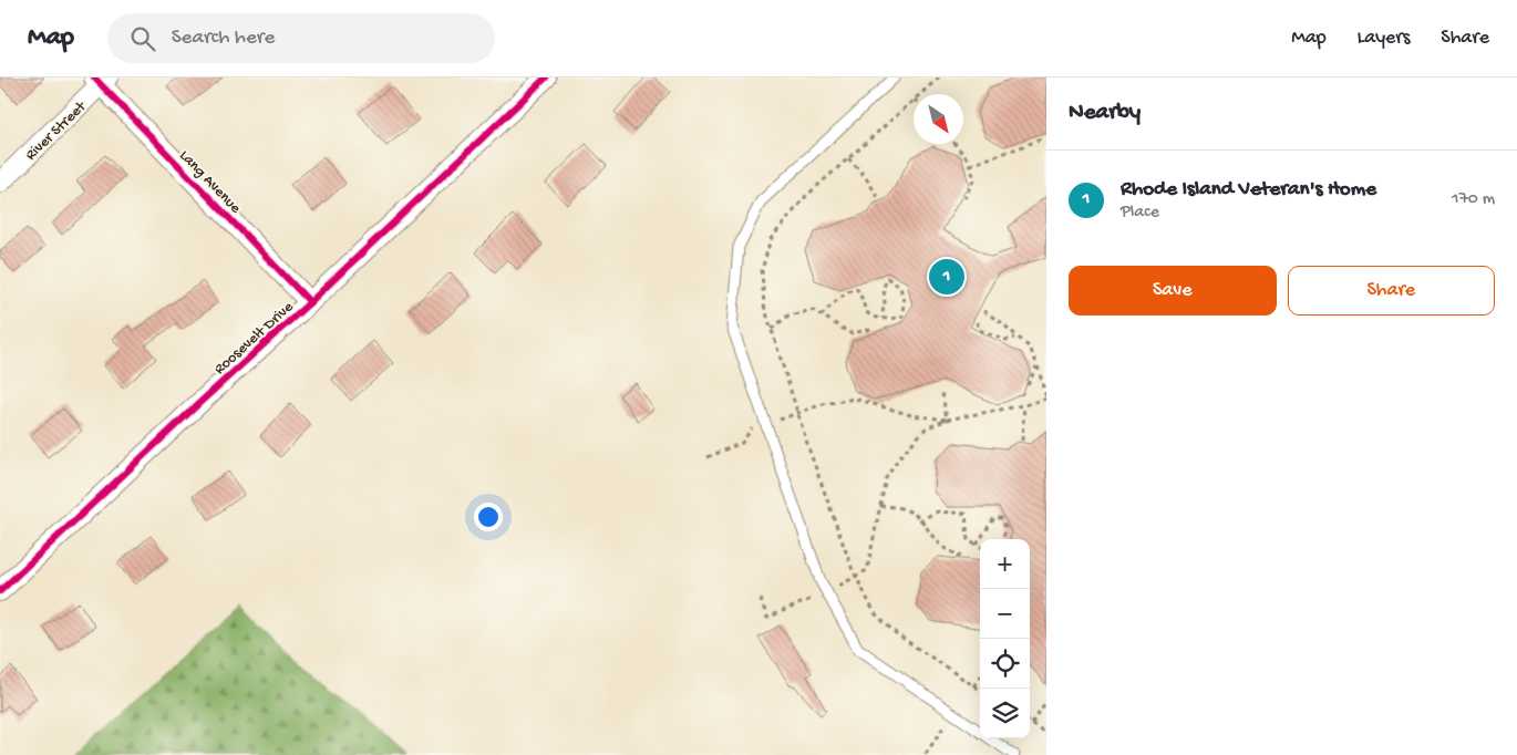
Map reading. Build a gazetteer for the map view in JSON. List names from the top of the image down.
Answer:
{
  "streets": {
    "street": ["River Street", "Lang Avenue", "Roosevelt Drive"]
  },
  "crossings": [
    ["River Street", "Lang Avenue"],
    ["Lang Avenue", "Roosevelt Drive"]
  ],
  "north": "bottom right",
  "page": {
    "header": "Map",
    "search": "Search here",
    "nav": ["Map", "Layers", "Share"],
    "heading": "Nearby",
    "list": [
      {
        "mark": "1",
        "name": "Rhode Island Veteran's Home",
        "note": "Place",
        "value": "170 m"
      }
    ],
    "buttons": ["Save", "Share"],
    "pins": "1",
    "map_buttons": ["+", "−"]
  }
}
